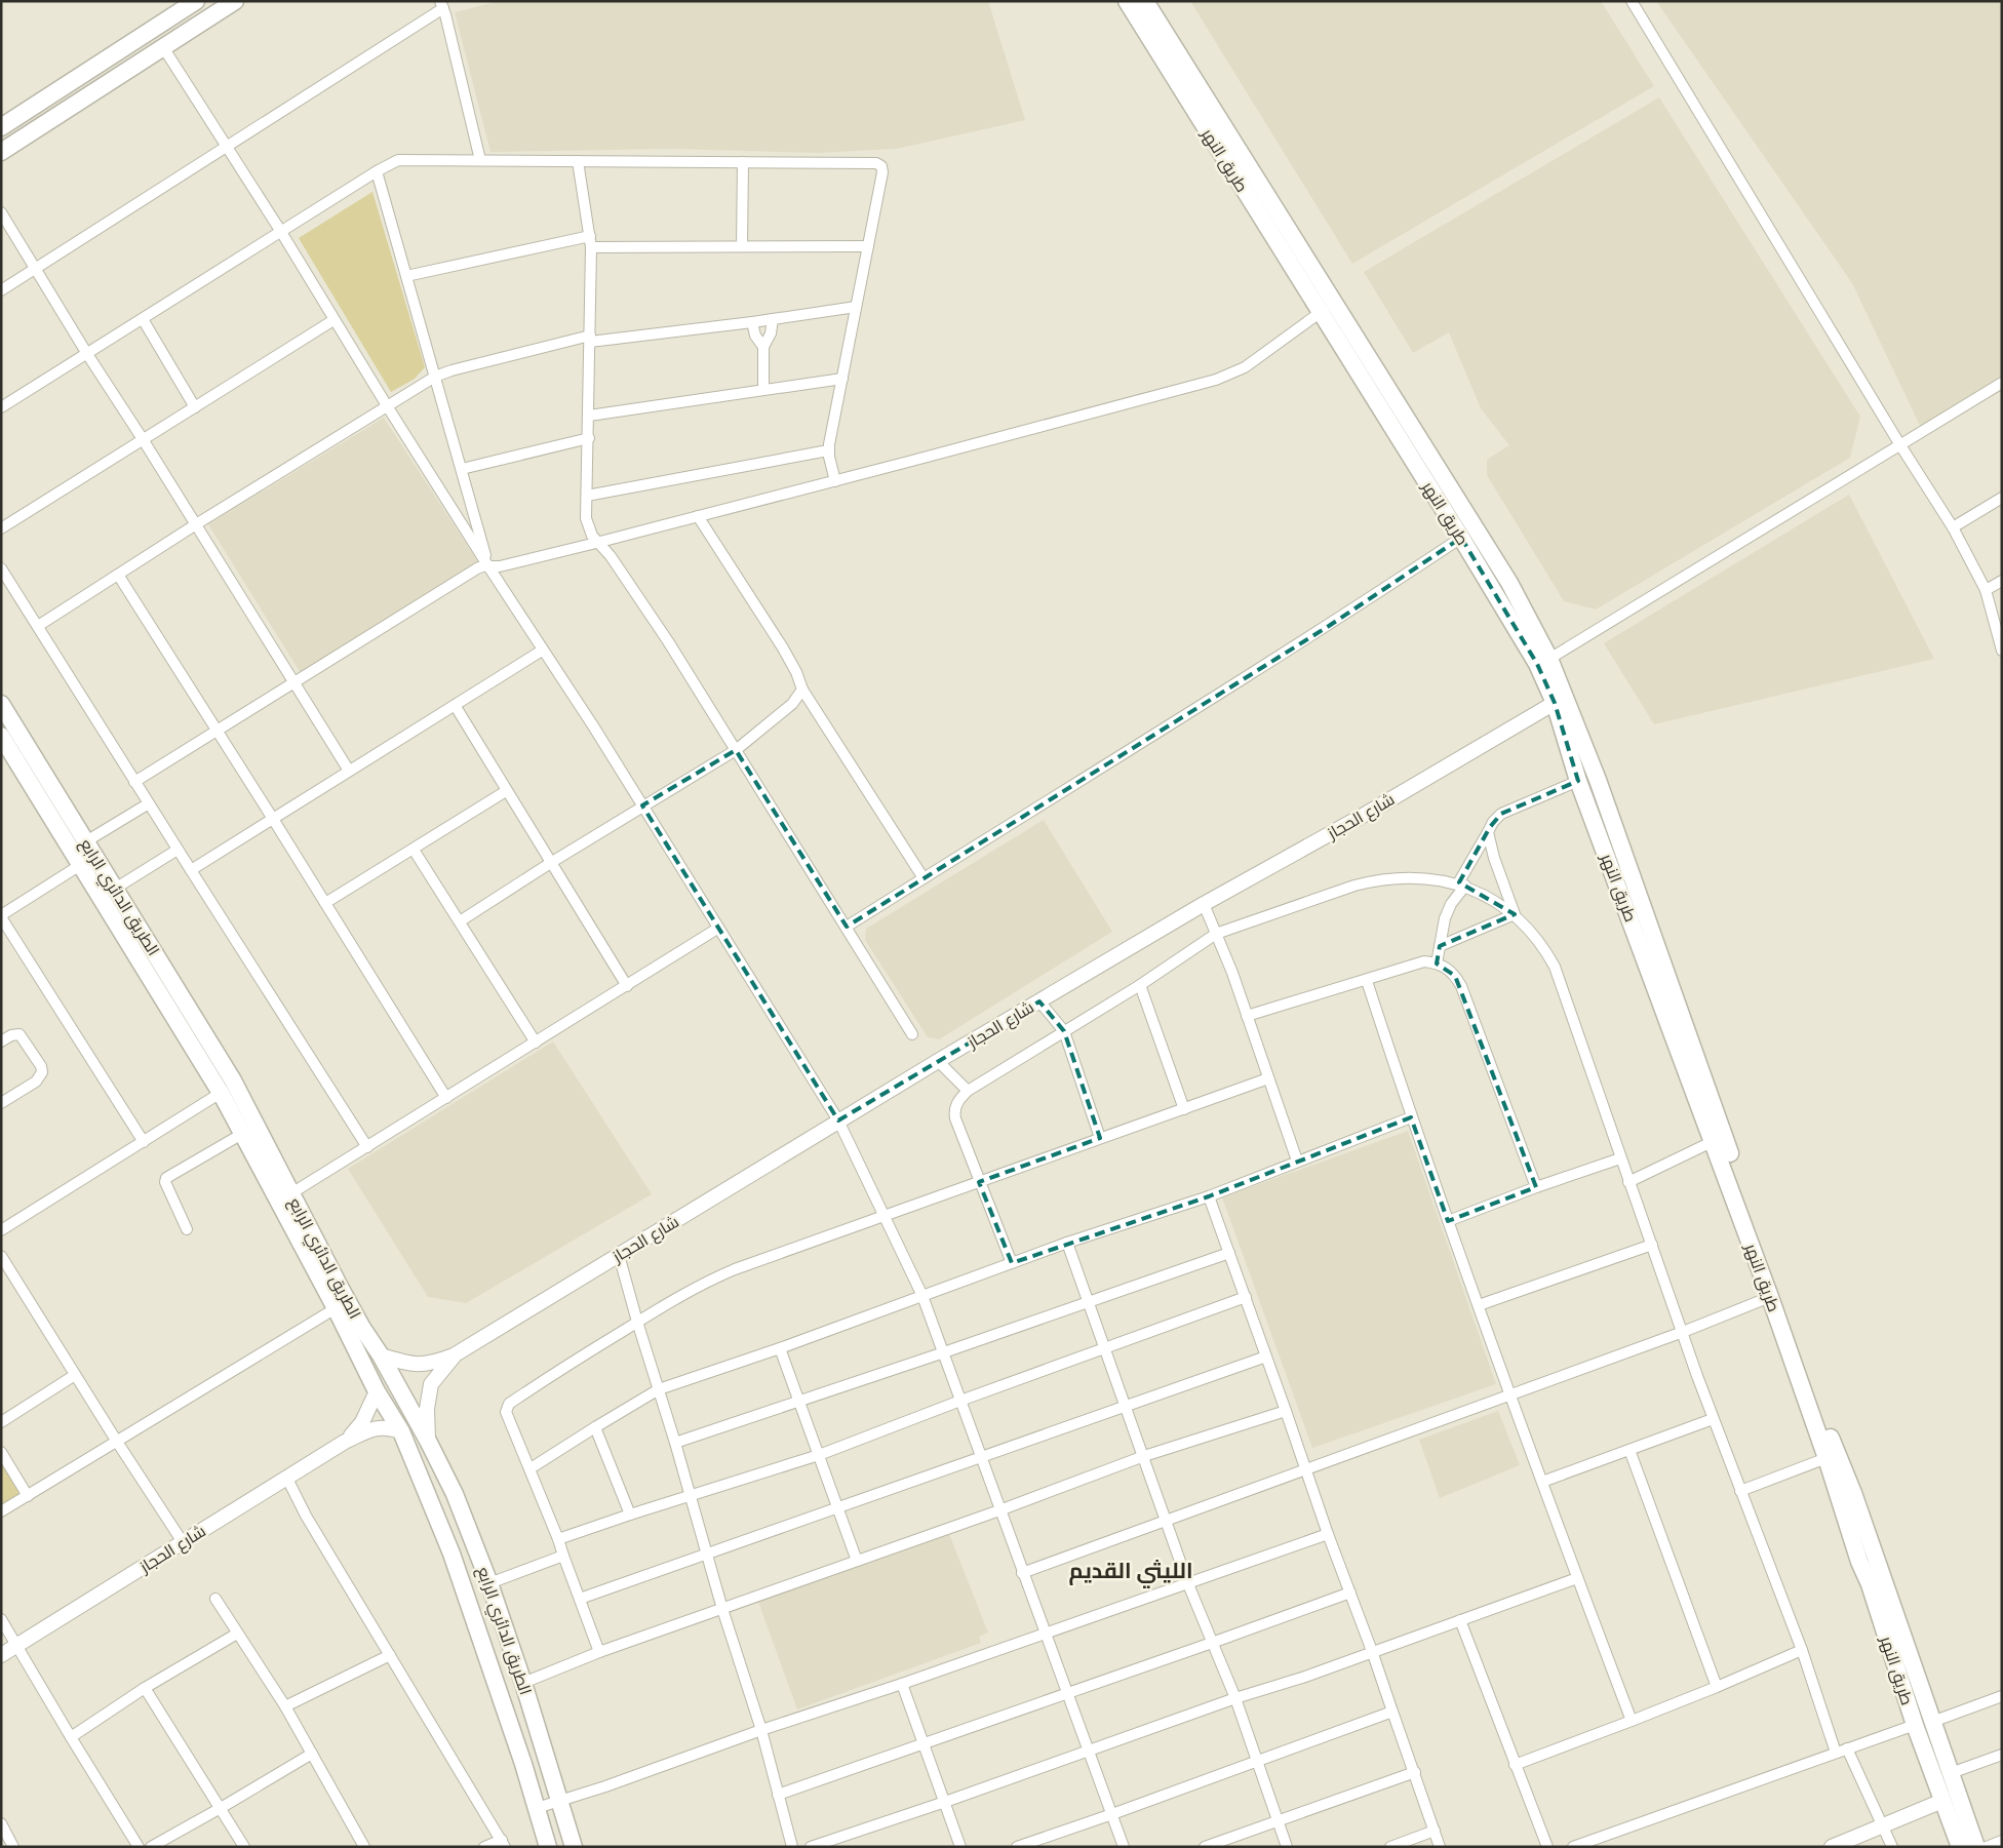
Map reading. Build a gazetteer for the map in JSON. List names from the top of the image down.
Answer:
{
  "streets": {
    "main road": ["طريق النهر", "شارع الحجاز", "الطريق الدائري الرابع"]
  },
  "crossings": [
    ["طريق النهر", "شارع الحجاز"],
    ["شارع الحجاز", "الطريق الدائري الرابع"]
  ],
  "districts": ["الليثي القديم"]
}
